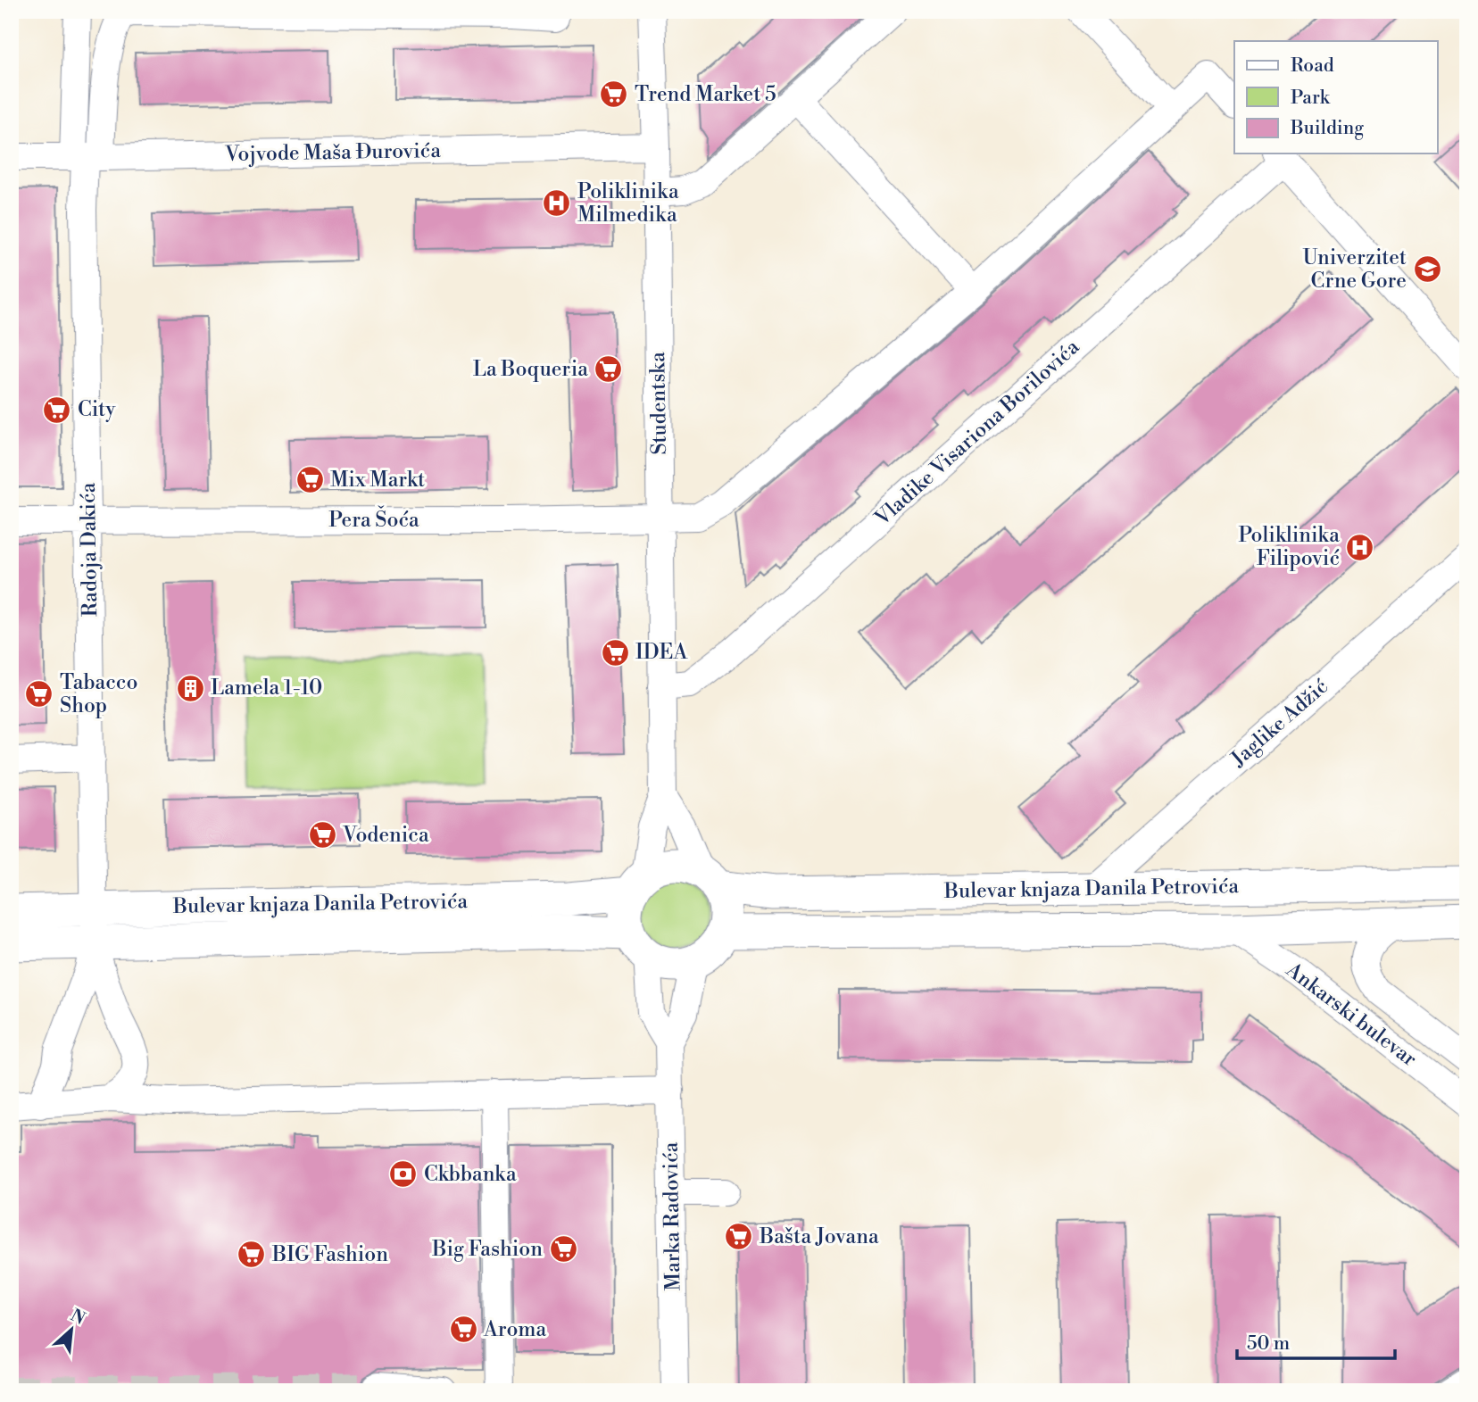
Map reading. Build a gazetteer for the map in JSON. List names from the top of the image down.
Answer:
{
  "streets": {
    "main road": ["Bulevar knjaza Danila Petrovića"],
    "street": [
      "Vojvode Maša Đurovića",
      "Studentska",
      "Vladike Visariona Borilovića",
      "Pera Šoća",
      "Radoja Dakića",
      "Jaglike Adžić",
      "Ankarski bulevar",
      "Marka Radovića"
    ]
  },
  "crossings": [
    ["Vojvode Maša Đurovića", "Studentska"],
    ["Vojvode Maša Đurovića", "Radoja Dakića"],
    ["Studentska", "Vladike Visariona Borilovića"],
    ["Studentska", "Pera Šoća"],
    ["Studentska", "Bulevar knjaza Danila Petrovića"],
    ["Studentska", "Marka Radovića"],
    ["Pera Šoća", "Radoja Dakića"],
    ["Radoja Dakića", "Bulevar knjaza Danila Petrovića"],
    ["Jaglike Adžić", "Bulevar knjaza Danila Petrovića"],
    ["Bulevar knjaza Danila Petrovića", "Ankarski bulevar"],
    ["Bulevar knjaza Danila Petrovića", "Marka Radovića"]
  ],
  "places": {
    "supermarket": [
      "Trend Market 5",
      "La Boqueria",
      "City",
      "Mix Markt",
      "IDEA",
      "Tabacco Shop",
      "Vodenica",
      "Bašta Jovana",
      "Big Fashion",
      "BIG Fashion",
      "Aroma"
    ],
    "hospital": ["Poliklinika Milmedika", "Poliklinika Filipović"],
    "school or university": ["Univerzitet Crne Gore"],
    "building": ["Lamela 1-10"],
    "bank": ["Ckbbanka"]
  },
  "legend": ["Road", "Park", "Building"],
  "scale_bar": "50 m",
  "north": "top right"
}
